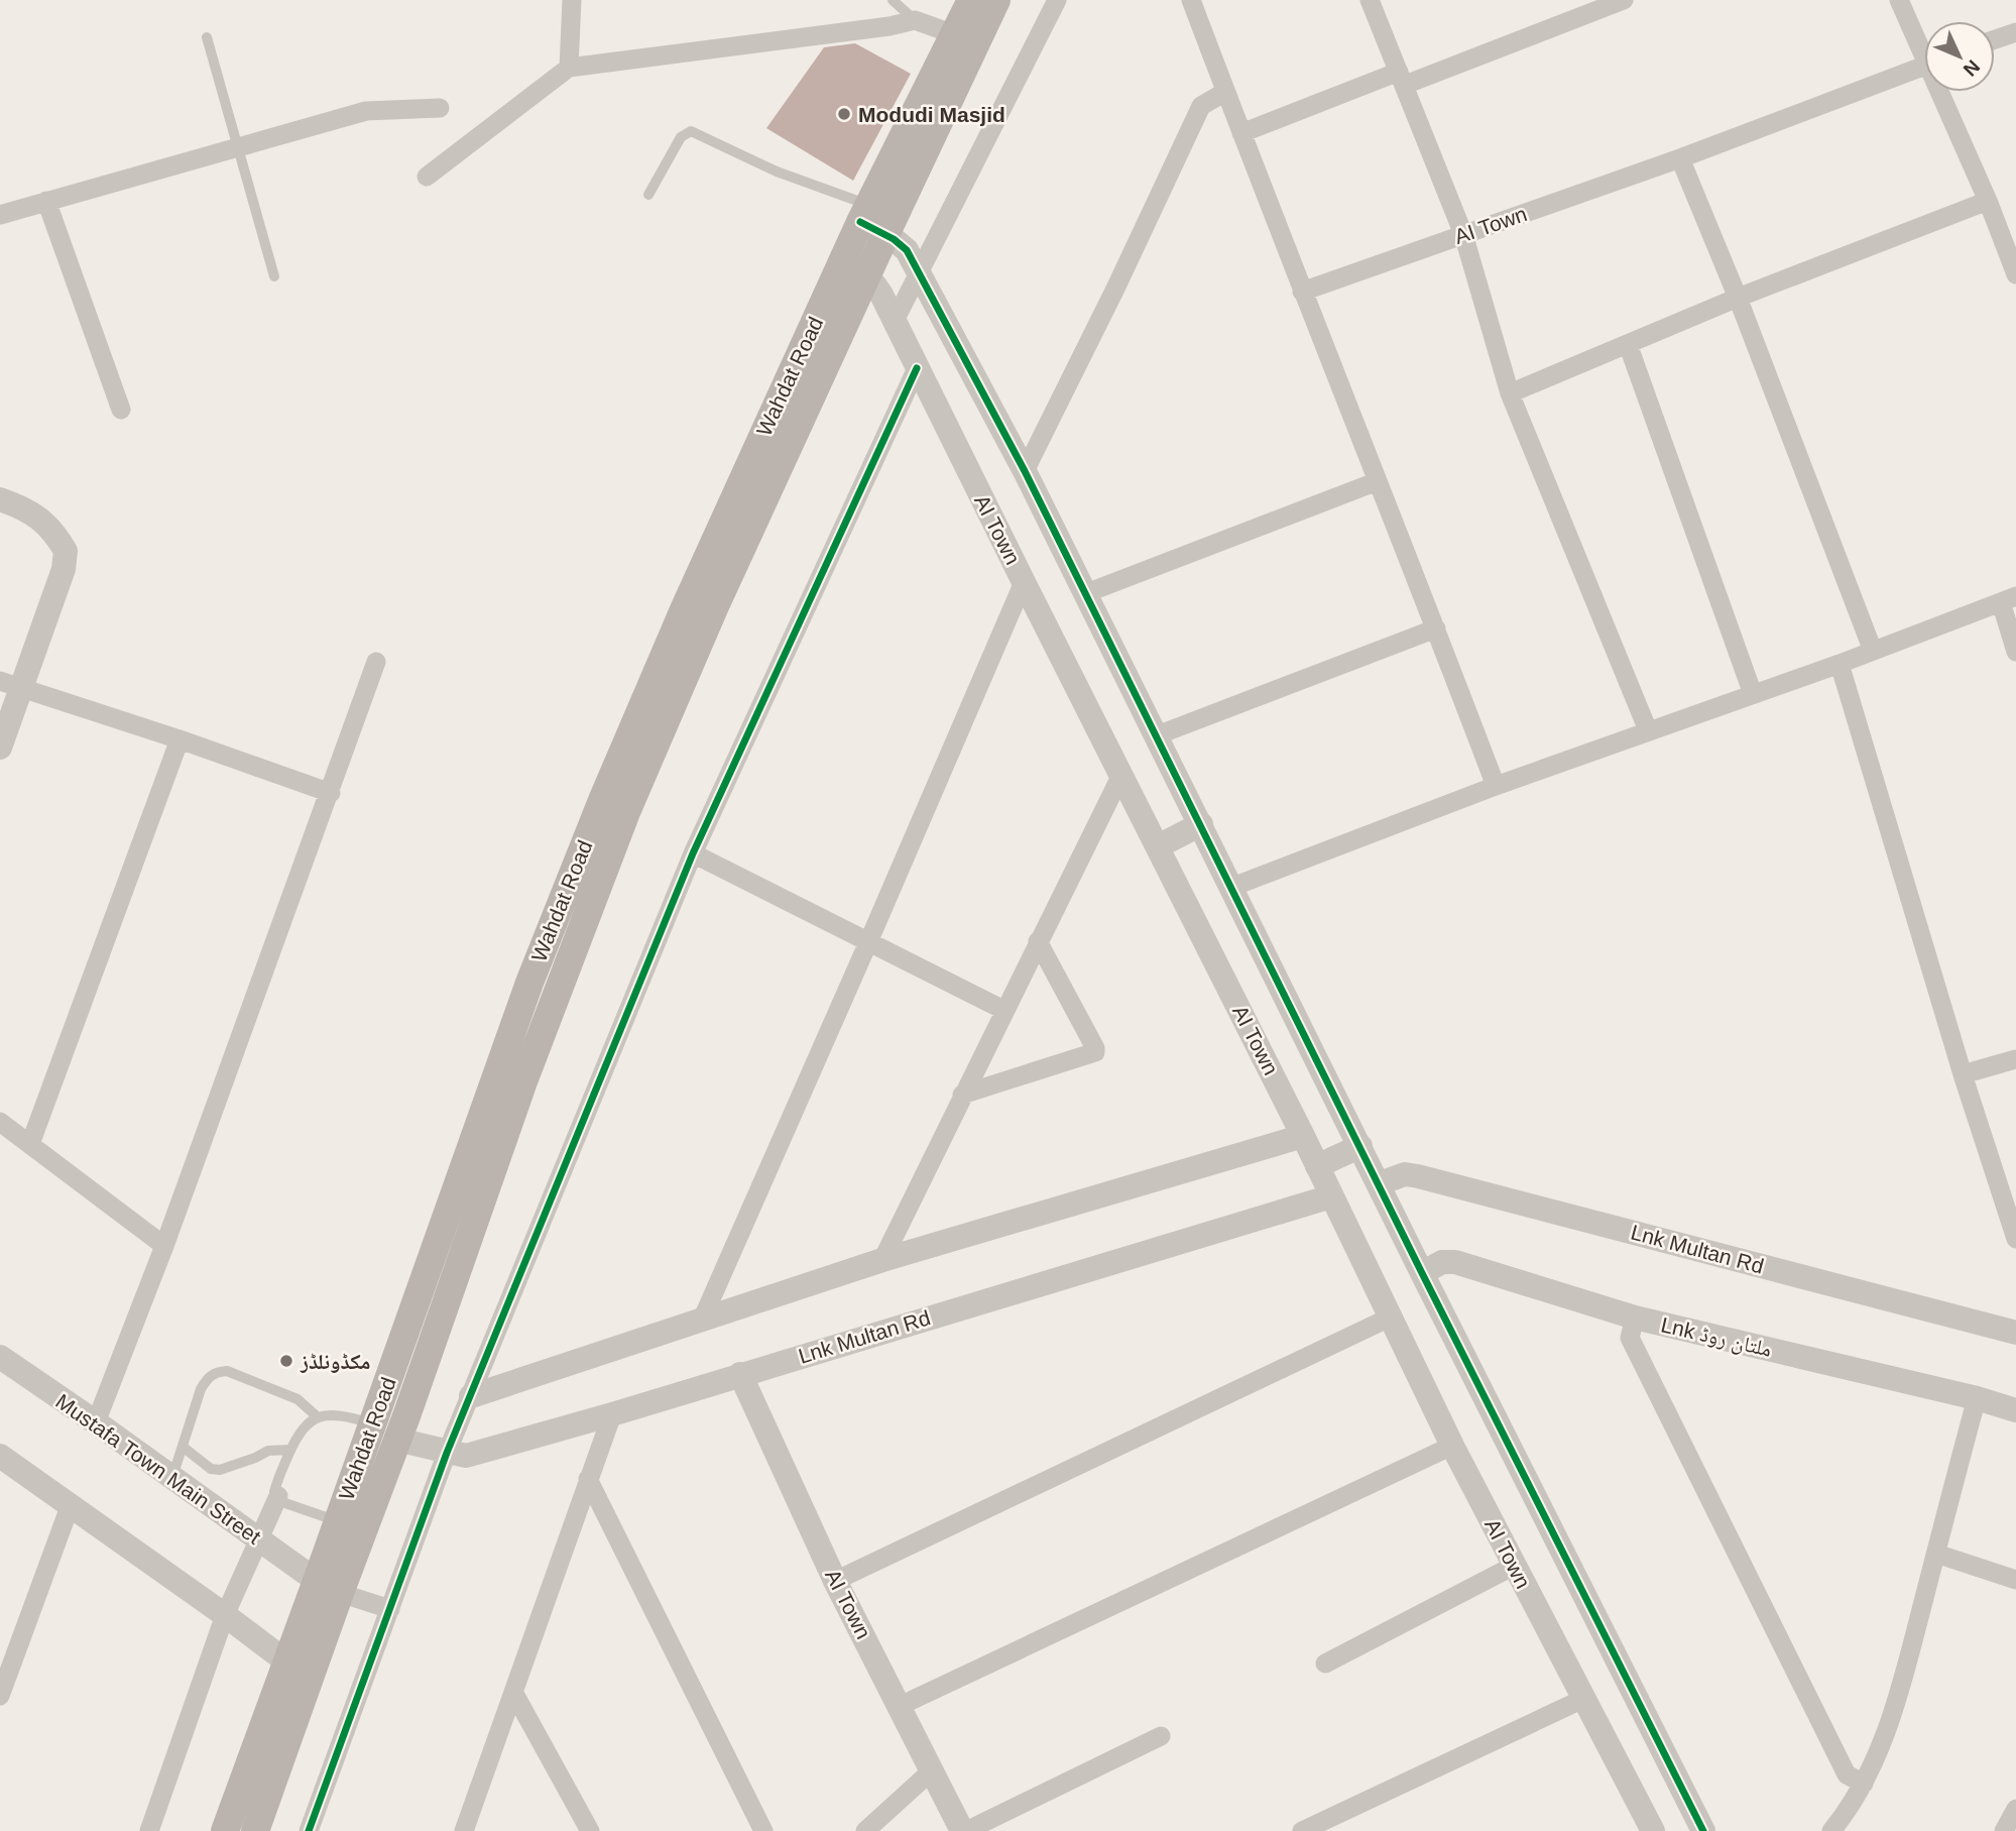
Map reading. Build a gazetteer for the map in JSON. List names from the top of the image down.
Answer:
{
  "streets": {
    "main road": ["Wahdat Road"],
    "street": [
      "AI Town",
      "Lnk Multan Rd",
      "Lnk ملتان روڈ",
      "Mustafa Town Main Street"
    ]
  },
  "crossings": [
    ["AI Town", "Wahdat Road"],
    ["AI Town", "Lnk Multan Rd"],
    ["Wahdat Road", "Lnk Multan Rd"],
    ["Wahdat Road", "Mustafa Town Main Street"]
  ],
  "places": ["Modudi Masjid", "مکڈونلڈز"],
  "north": "bottom right"
}
